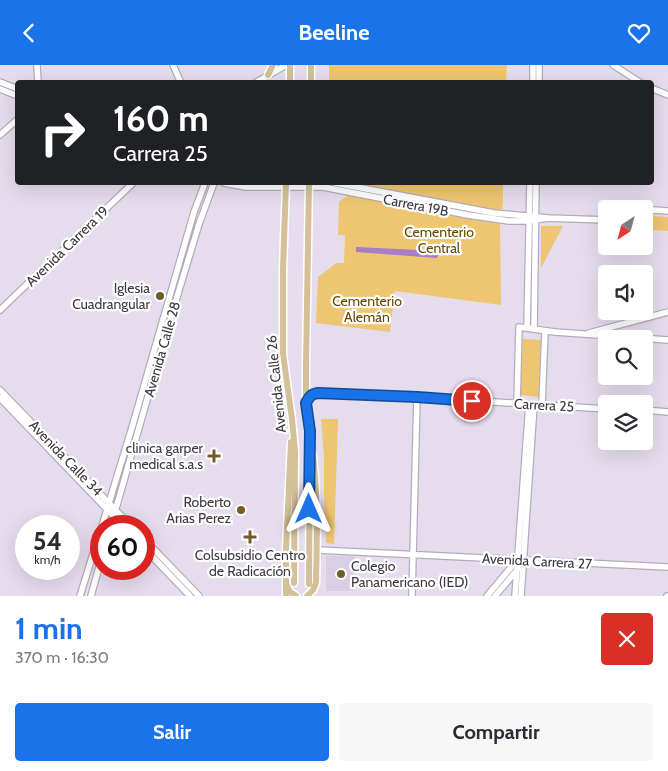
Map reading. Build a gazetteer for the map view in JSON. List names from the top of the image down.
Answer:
{
  "streets": {
    "main road": ["Avenida Calle 26"],
    "street": [
      "Carrera 19B",
      "Avenida Carrera 19",
      "Avenida Calle 28",
      "Carrera 25",
      "Avenida Calle 34",
      "Avenida Carrera 27"
    ]
  },
  "crossings": [
    ["Carrera 19B", "Avenida Calle 26"],
    ["Avenida Calle 28", "Avenida Calle 34"],
    ["Avenida Calle 26", "Carrera 25"]
  ],
  "parks": ["Cementerio Central", "Cementerio Alemán"],
  "places": {
    "other": ["Iglesia Cuadrangular", "Roberto Arias Perez", "Colegio Panamericano (IED)"],
    "health": ["clinica garper medical s.a.s", "Colsubsidio Centro de Radicación"]
  },
  "north": "bottom left",
  "page": {
    "header": "Beeline",
    "turn": ["160 m", "Carrera 25"],
    "speed": "54 km/h",
    "limit": "60",
    "heading": ["1 min", "370 m · 16:30"],
    "buttons": ["Salir", "Compartir"]
  }
}
